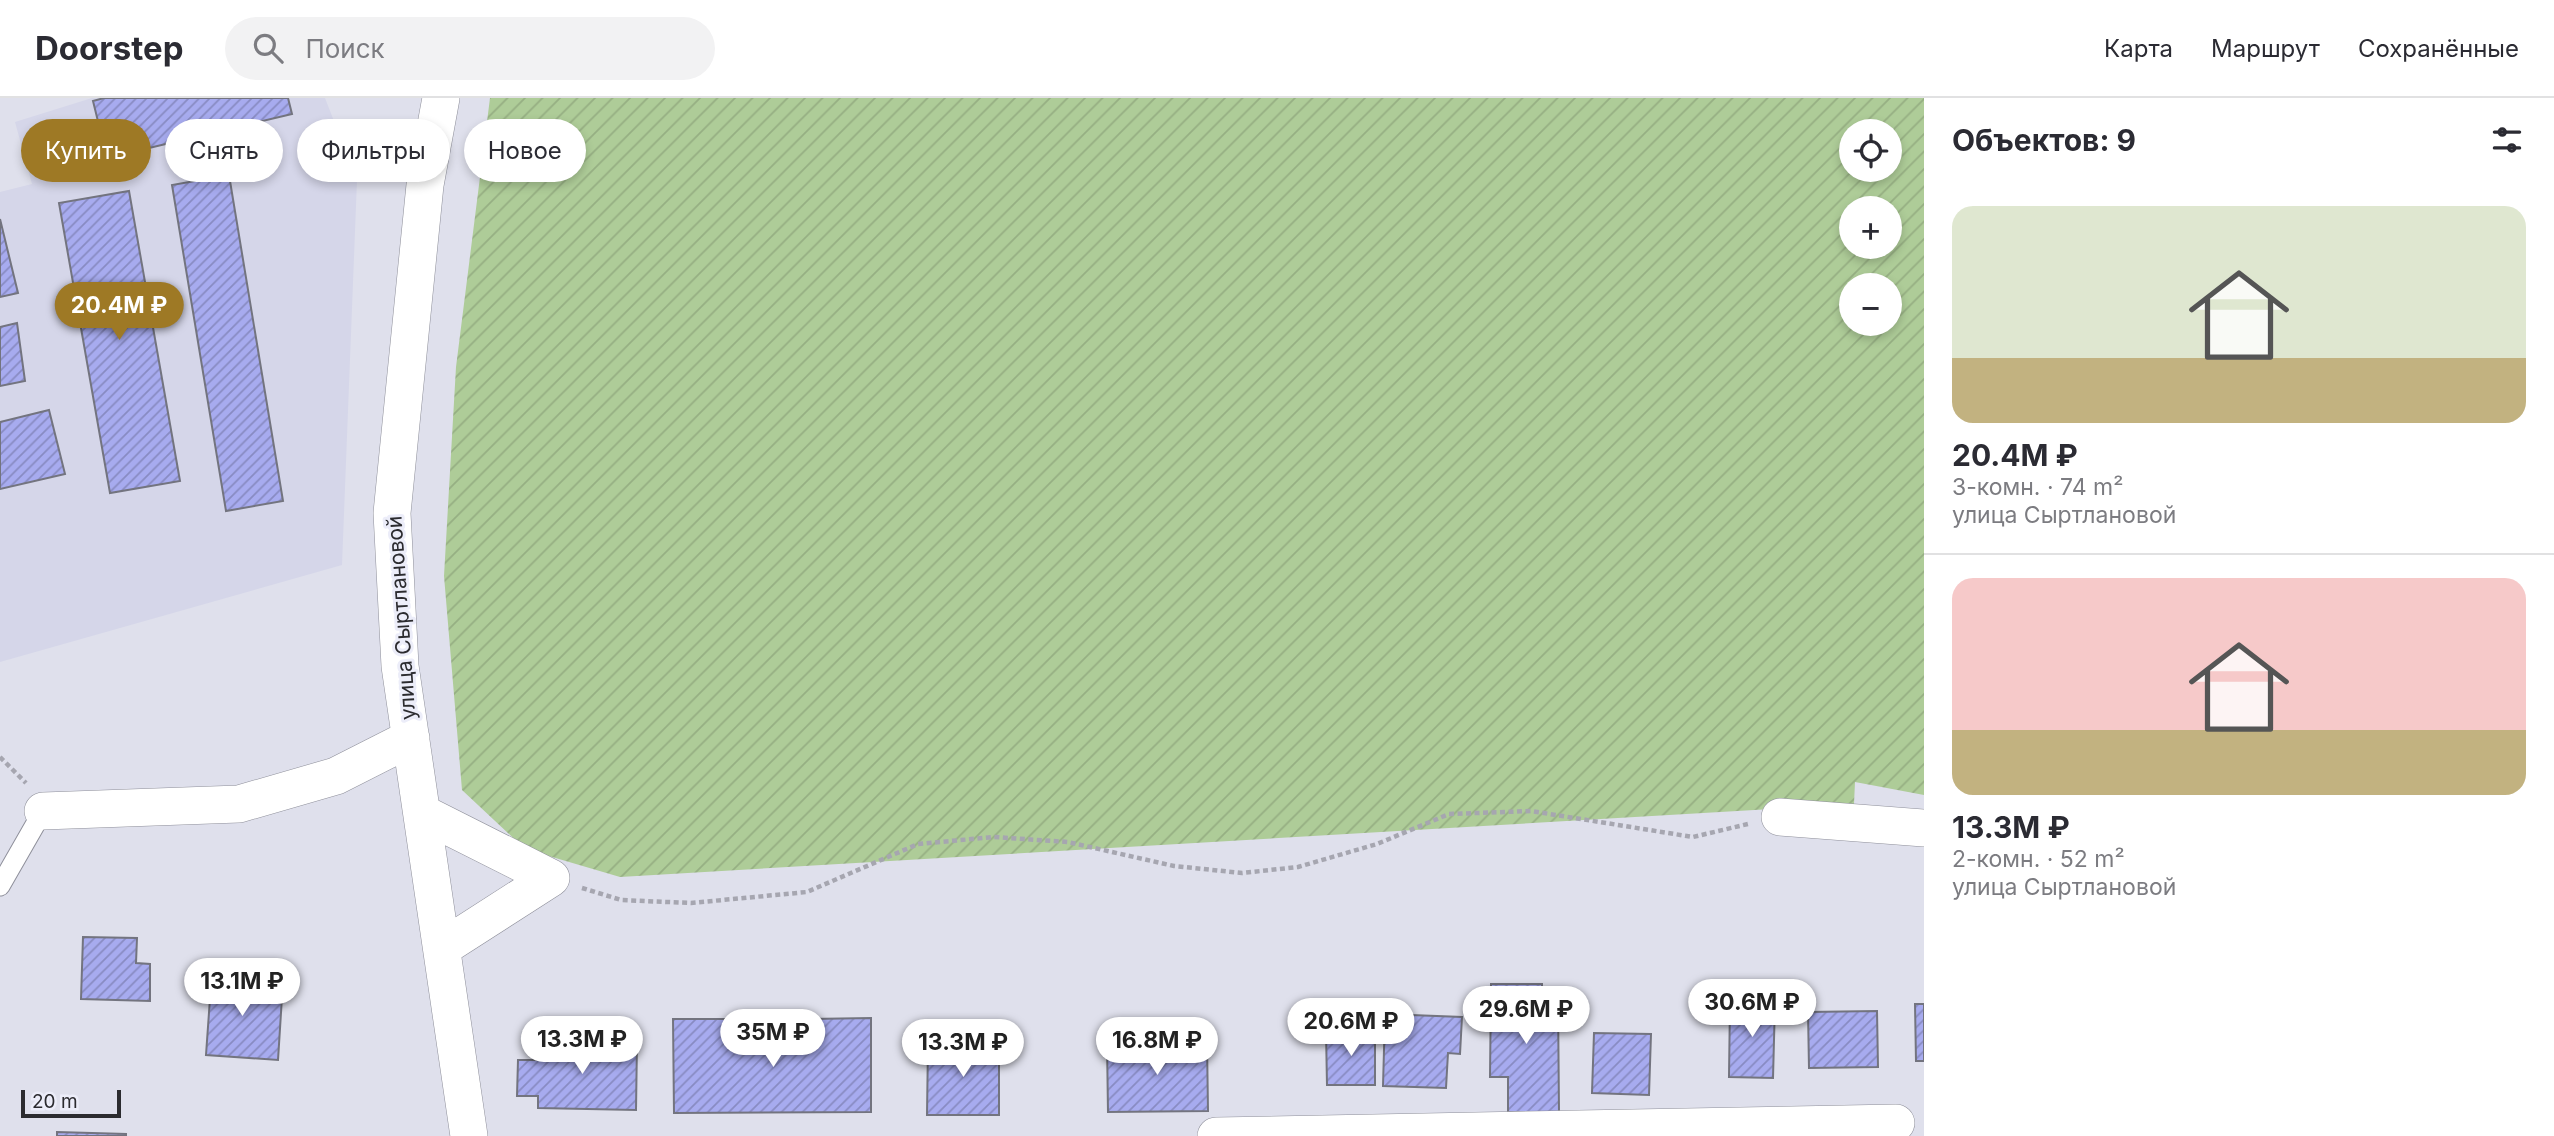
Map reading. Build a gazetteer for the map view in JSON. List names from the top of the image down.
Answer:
{
  "streets": {
    "street": ["улица Сыртлановой"]
  },
  "scale_bar": "20 m",
  "page": {
    "header": "Doorstep",
    "search": "Поиск",
    "nav": ["Карта", "Маршрут", "Сохранённые"],
    "heading": "Объектов: 9",
    "map_buttons": ["+", "−"],
    "chip": [
      "Купить",
      "Снять",
      "Фильтры",
      "Новое"
    ],
    "list": [
      {
        "name": "20.4M ₽",
        "note": "3-комн. · 74 m² · улица Сыртлановой"
      },
      {
        "name": "13.3M ₽",
        "note": "2-комн. · 52 m² · улица Сыртлановой"
      }
    ],
    "price": [
      "20.4M ₽",
      "13.1M ₽",
      "30.6M ₽",
      "29.6M ₽",
      "20.6M ₽",
      "35M ₽",
      "13.3M ₽",
      "16.8M ₽",
      "13.3M ₽"
    ],
    "scale": "20 m"
  }
}
